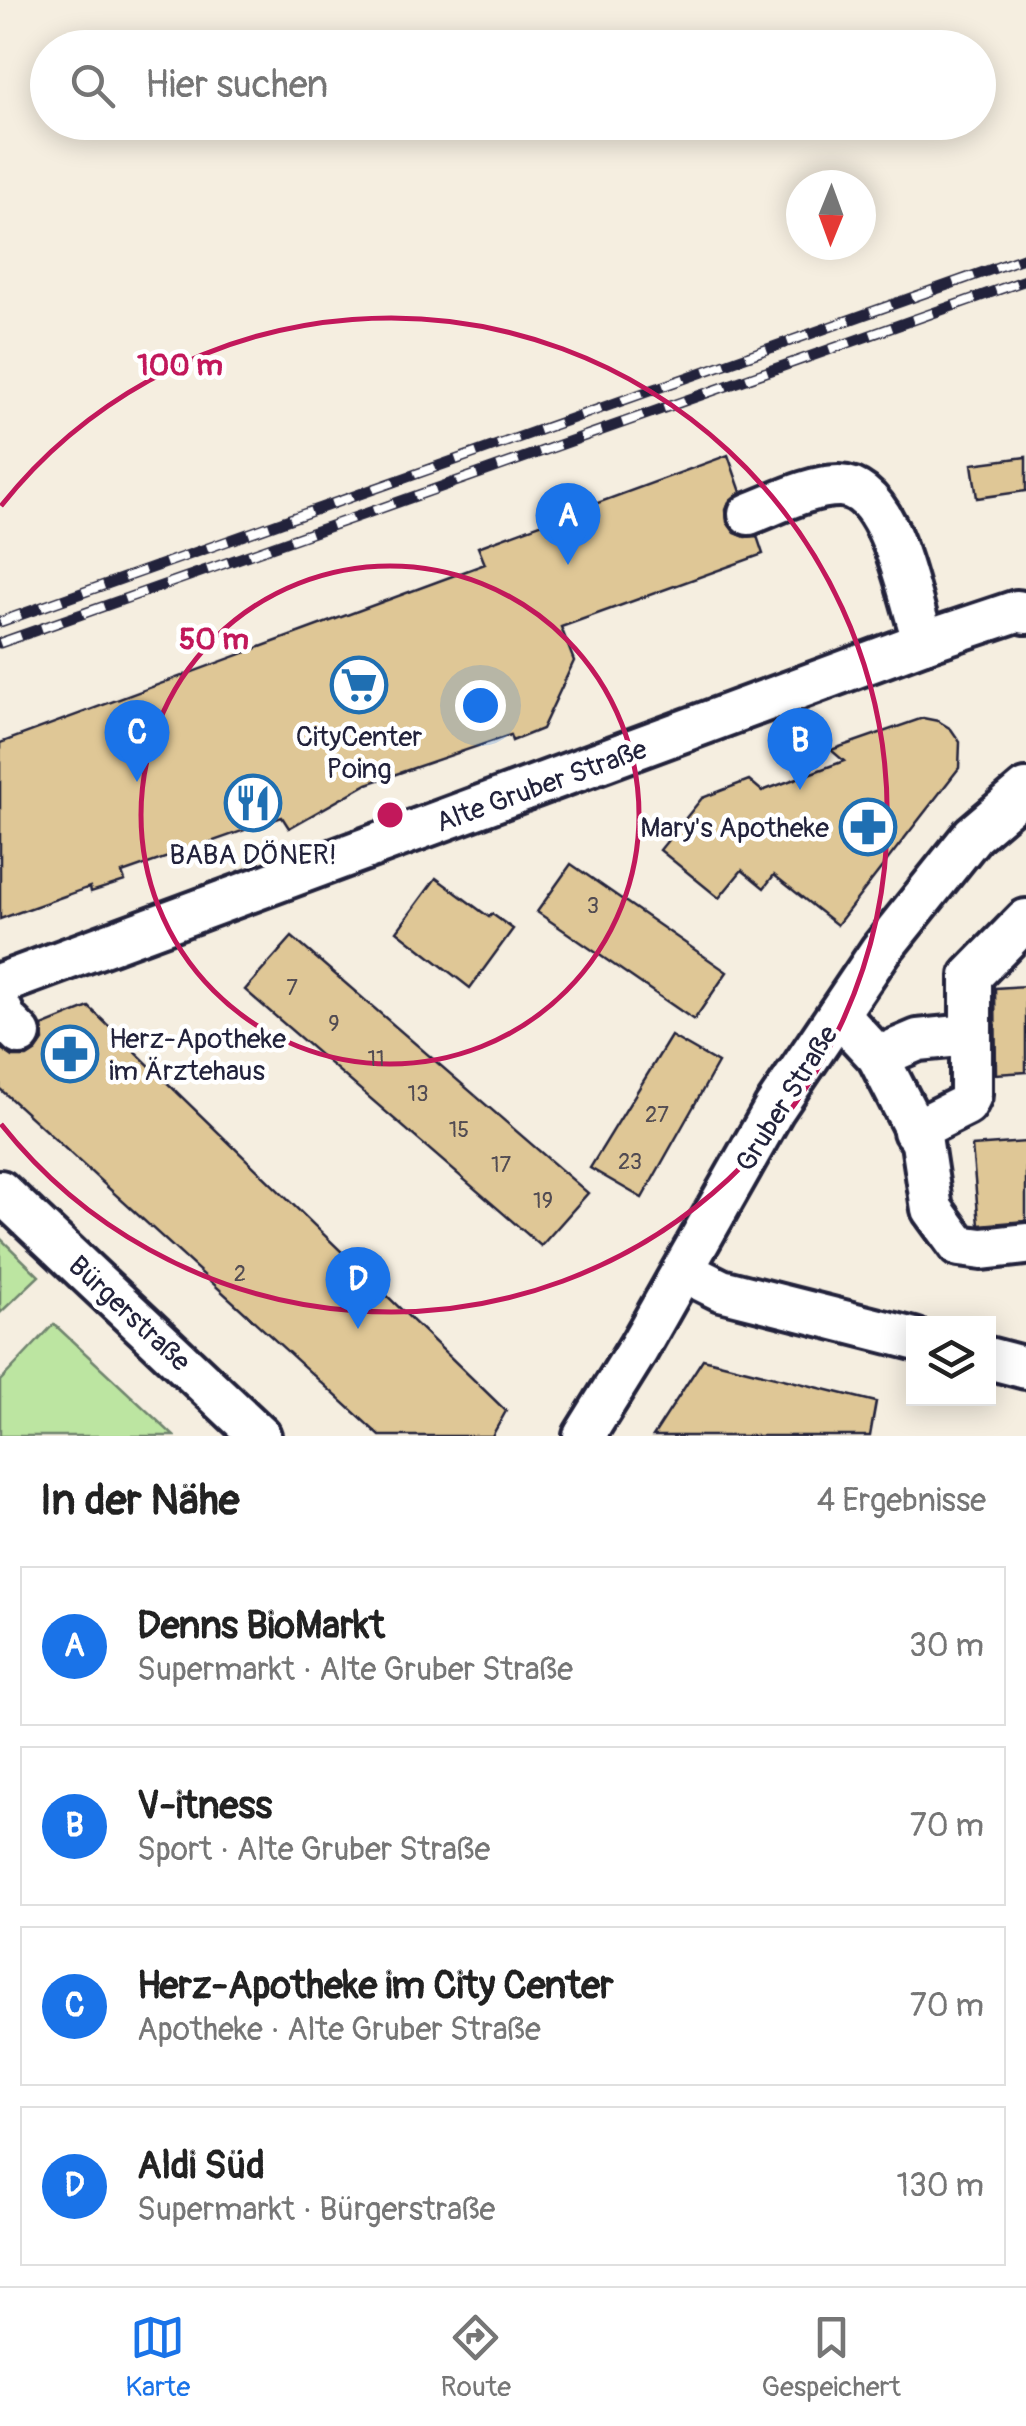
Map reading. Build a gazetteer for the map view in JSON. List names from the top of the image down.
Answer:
{
  "streets": {
    "street": ["Alte Gruber Straße", "Gruber Straße", "Bürgerstraße"]
  },
  "places": {
    "supermarket": ["CityCenter Poing"],
    "restaurant": ["BABA DÖNER!"],
    "pharmacy": ["Mary's Apotheke", "Herz-Apotheke im Ärztehaus"]
  },
  "house_numbers": [
    "3",
    "7",
    "9",
    "11",
    "13",
    "27",
    "15",
    "23",
    "17",
    "19",
    "2"
  ],
  "north": "bottom",
  "page": {
    "search": "Hier suchen",
    "pins": [
      "A",
      "C",
      "B",
      "D"
    ],
    "heading": ["In der Nähe", "4 Ergebnisse"],
    "list": [
      {
        "mark": "A",
        "name": "Denns BioMarkt",
        "note": "Supermarkt · Alte Gruber Straße",
        "value": "30 m"
      },
      {
        "mark": "B",
        "name": "V-itness",
        "note": "Sport · Alte Gruber Straße",
        "value": "70 m"
      },
      {
        "mark": "C",
        "name": "Herz-Apotheke im City Center",
        "note": "Apotheke · Alte Gruber Straße",
        "value": "70 m"
      },
      {
        "mark": "D",
        "name": "Aldi Süd",
        "note": "Supermarkt · Bürgerstraße",
        "value": "130 m"
      }
    ],
    "nav": ["Karte", "Route", "Gespeichert"]
  },
  "rings": ["100 m", "50 m"]
}
